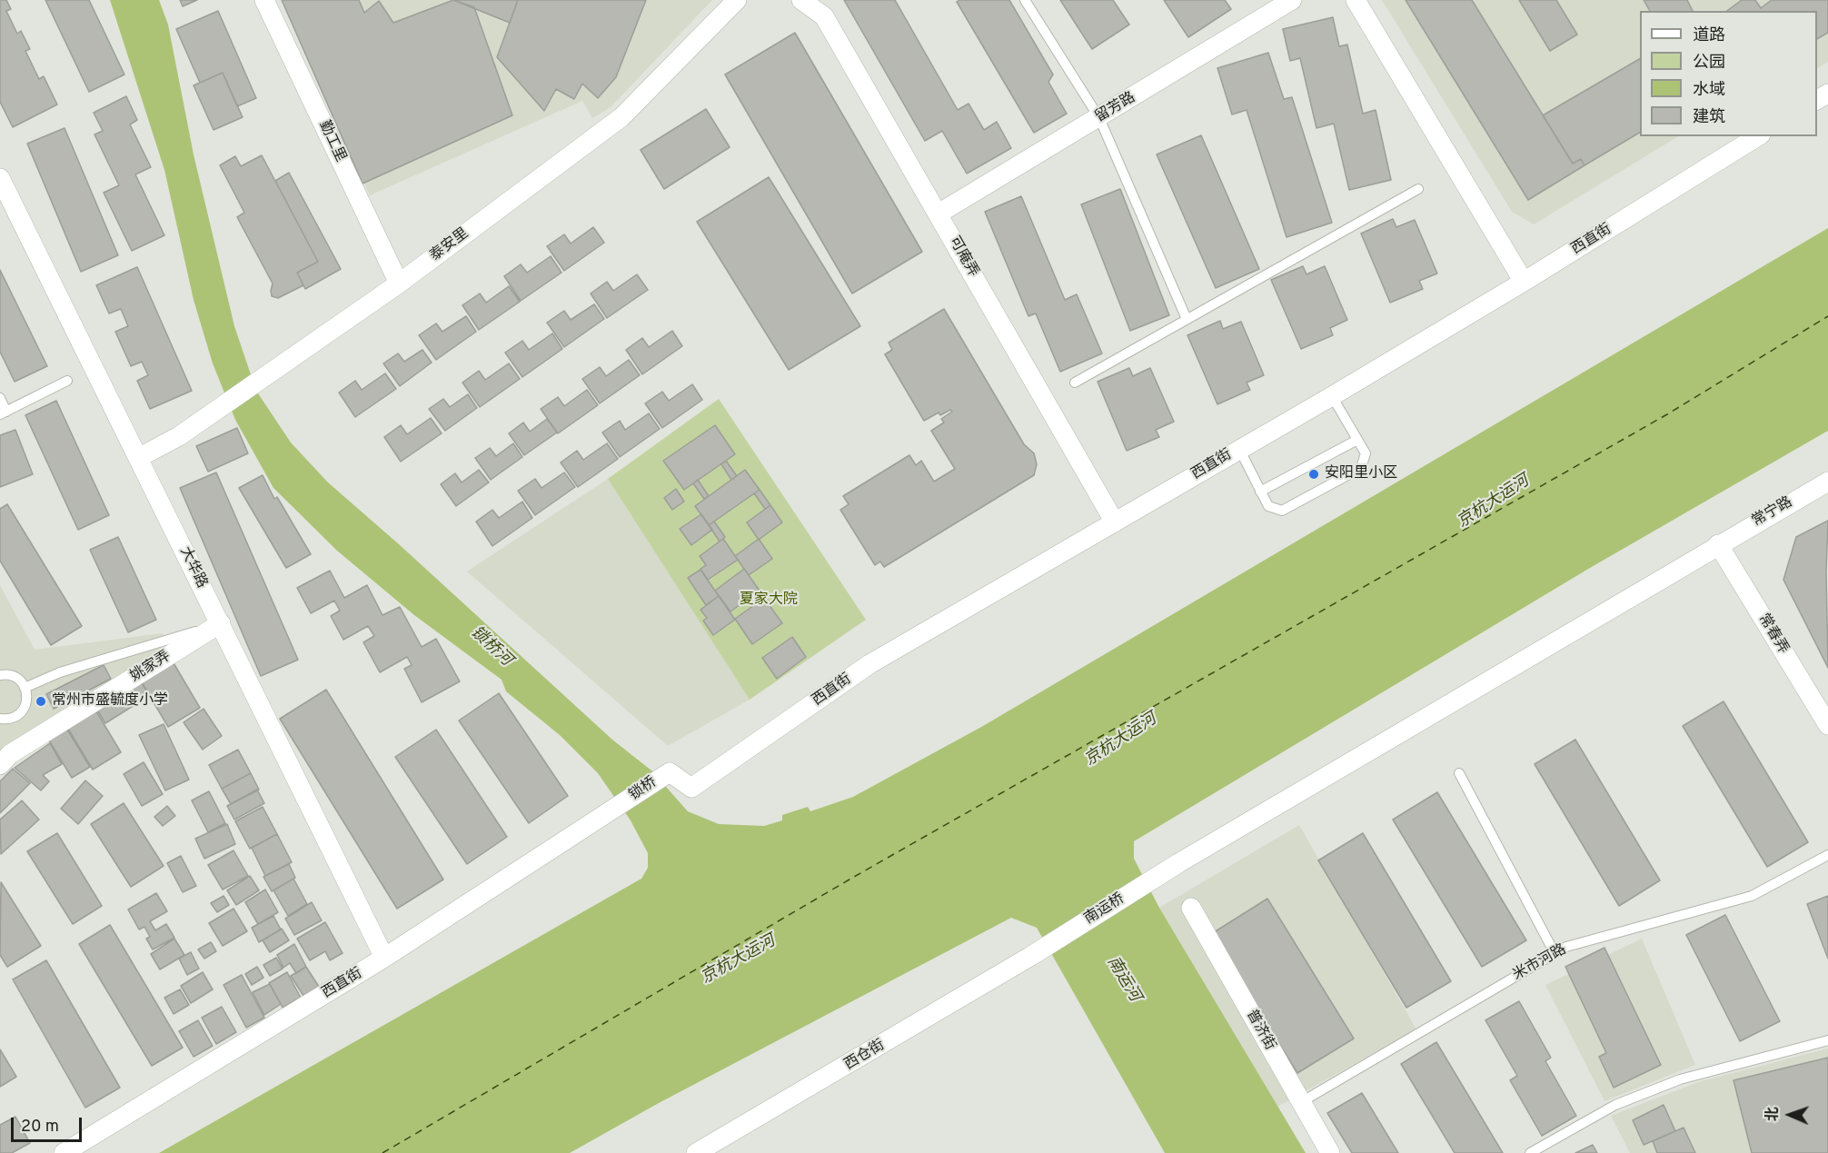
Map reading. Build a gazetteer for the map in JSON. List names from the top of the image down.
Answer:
{
  "streets": {
    "street": [
      "留芳路",
      "勤工里",
      "西直街",
      "泰安里",
      "可庵弄",
      "常宁路",
      "大华路",
      "常春弄",
      "姚家弄",
      "锁桥",
      "南运桥",
      "普济街",
      "西仓街"
    ],
    "lane": ["米市河路"]
  },
  "crossings": [
    ["留芳路", "可庵弄"],
    ["勤工里", "泰安里"],
    ["西直街", "可庵弄"],
    ["西直街", "大华路"],
    ["西直街", "锁桥"],
    ["泰安里", "大华路"],
    ["常宁路", "常春弄"],
    ["常宁路", "南运桥"],
    ["大华路", "姚家弄"],
    ["南运桥", "西仓街"],
    ["米市河路", "普济街"]
  ],
  "water": ["京杭大运河", "锁桥河", "南运河"],
  "parks": ["夏家大院"],
  "places": ["安阳里小区", "常州市盛毓度小学"],
  "legend": [
    "道路",
    "公园",
    "水域",
    "建筑"
  ],
  "scale_bar": "20 m",
  "north": "left"
}
